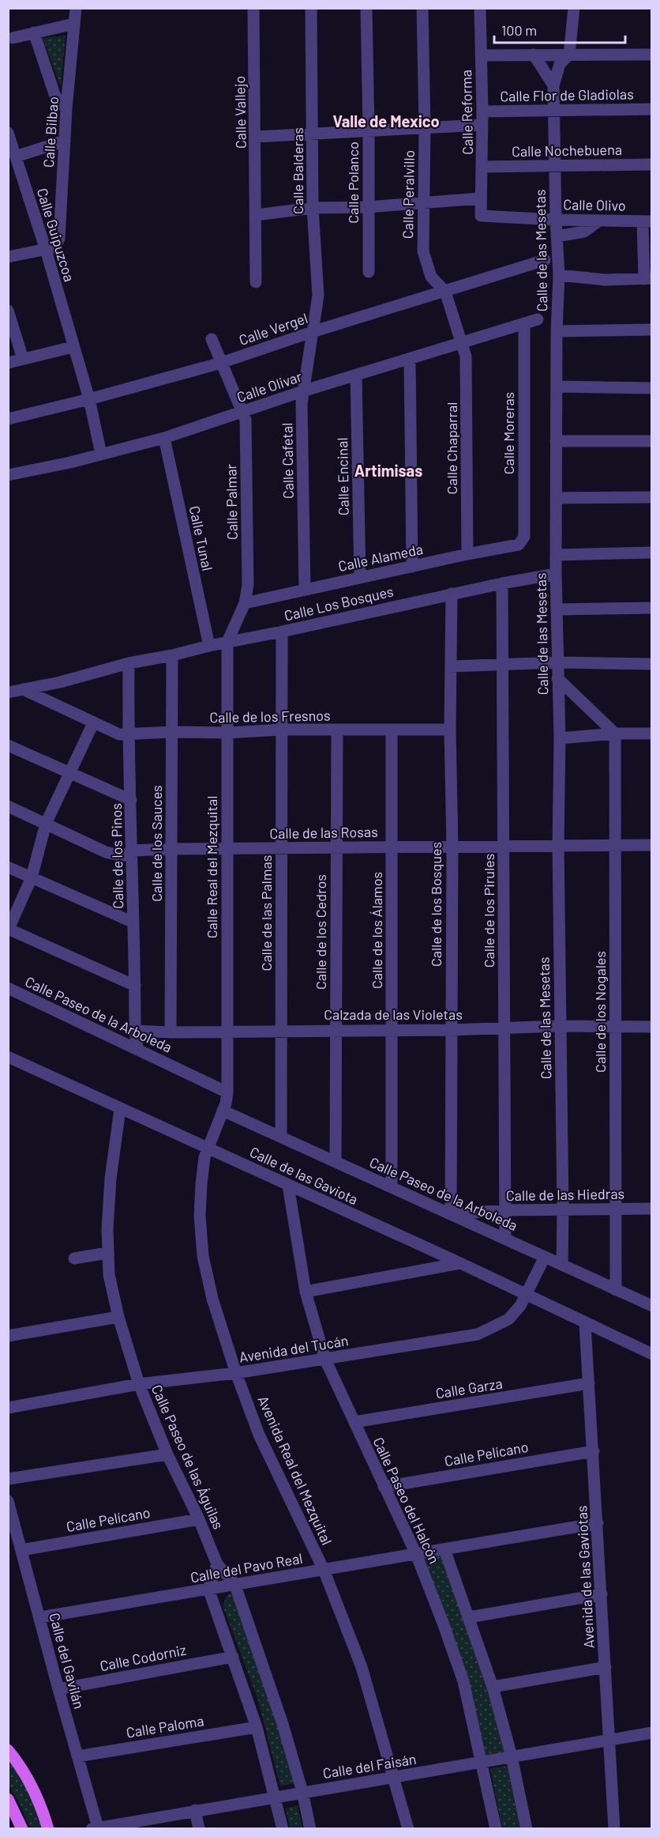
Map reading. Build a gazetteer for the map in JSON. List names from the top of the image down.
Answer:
{
  "streets": {
    "street": [
      "Calle Flor de Gladiolas",
      "Calle Vallejo",
      "Calle Reforma",
      "Calle Bilbao",
      "Calle Nochebuena",
      "Calle Balderas",
      "Calle Polanco",
      "Calle Peralvillo",
      "Calle Olivo",
      "Calle Guipuzcoa",
      "Calle de las Mesetas",
      "Calle Vergel",
      "Calle Olivar",
      "Calle Moreras",
      "Calle Chaparral",
      "Calle Cafetal",
      "Calle Encinal",
      "Calle Palmar",
      "Calle Tunal",
      "Calle Alameda",
      "Calle Los Bosques",
      "Calle de los Fresnos",
      "Calle de las Rosas",
      "Calle de los Sauces",
      "Calle de los Pinos",
      "Calle Real del Mezquital",
      "Calle de los Bosques",
      "Calle de los Pirules",
      "Calle de las Palmas",
      "Calle de los Álamos",
      "Calle de los Cedros",
      "Calle de los Nogales",
      "Calle Paseo de la Arboleda",
      "Calzada de las Violetas",
      "Calle de las Gaviota",
      "Calle de las Hiedras",
      "Avenida del Tucán",
      "Calle Garza",
      "Calle Pelícano",
      "Calle Paseo de las Águilas",
      "Avenida Real del Mezquital",
      "Calle Paseo del Halcón",
      "Calle del Pavo Real",
      "Avenida de las Gaviotas",
      "Calle Codorniz",
      "Calle del Gavilán",
      "Calle Paloma",
      "Calle del Faisán"
    ]
  },
  "crossings": [
    ["Calle Flor de Gladiolas", "Calle Reforma"],
    ["Calle Flor de Gladiolas", "Calle de las Mesetas"],
    ["Calle Reforma", "Calle Nochebuena"],
    ["Calle Reforma", "Calle Olivo"],
    ["Calle Bilbao", "Calle Guipuzcoa"],
    ["Calle Nochebuena", "Calle de las Mesetas"],
    ["Calle Balderas", "Calle Vergel"],
    ["Calle Balderas", "Calle Cafetal"],
    ["Calle Peralvillo", "Calle Vergel"],
    ["Calle Peralvillo", "Calle Olivar"],
    ["Calle Peralvillo", "Calle Chaparral"],
    ["Calle Olivo", "Calle de las Mesetas"],
    ["Calle Guipuzcoa", "Calle Vergel"],
    ["Calle Guipuzcoa", "Calle Olivar"],
    ["Calle de las Mesetas", "Calle Los Bosques"],
    ["Calle de las Mesetas", "Calle de las Rosas"],
    ["Calle de las Mesetas", "Calle Paseo de la Arboleda"],
    ["Calle de las Mesetas", "Calzada de las Violetas"],
    ["Calle de las Mesetas", "Calle de las Hiedras"],
    ["Calle Vergel", "Calle Cafetal"],
    ["Calle Vergel", "Calle Palmar"],
    ["Calle Olivar", "Calle Moreras"],
    ["Calle Olivar", "Calle Chaparral"],
    ["Calle Olivar", "Calle Cafetal"],
    ["Calle Olivar", "Calle Encinal"],
    ["Calle Olivar", "Calle Palmar"],
    ["Calle Olivar", "Calle Tunal"],
    ["Calle Moreras", "Calle Alameda"],
    ["Calle Chaparral", "Calle Alameda"],
    ["Calle Cafetal", "Calle Alameda"],
    ["Calle Encinal", "Calle Alameda"],
    ["Calle Palmar", "Calle Alameda"],
    ["Calle Palmar", "Calle Los Bosques"],
    ["Calle Palmar", "Calle Real del Mezquital"],
    ["Calle Tunal", "Calle Los Bosques"],
    ["Calle Los Bosques", "Calle de los Fresnos"],
    ["Calle Los Bosques", "Calle de los Sauces"],
    ["Calle Los Bosques", "Calle de los Pinos"],
    ["Calle Los Bosques", "Calle Real del Mezquital"],
    ["Calle Los Bosques", "Calle de los Bosques"],
    ["Calle Los Bosques", "Calle de los Pirules"],
    ["Calle Los Bosques", "Calle de las Palmas"],
    ["Calle de los Fresnos", "Calle de los Sauces"],
    ["Calle de los Fresnos", "Calle de los Pinos"],
    ["Calle de los Fresnos", "Calle Real del Mezquital"],
    ["Calle de los Fresnos", "Calle de los Bosques"],
    ["Calle de los Fresnos", "Calle de las Palmas"],
    ["Calle de los Fresnos", "Calle de los Álamos"],
    ["Calle de los Fresnos", "Calle de los Cedros"],
    ["Calle de las Rosas", "Calle de los Sauces"],
    ["Calle de las Rosas", "Calle de los Pinos"],
    ["Calle de las Rosas", "Calle Real del Mezquital"],
    ["Calle de las Rosas", "Calle de los Bosques"],
    ["Calle de las Rosas", "Calle de los Pirules"],
    ["Calle de las Rosas", "Calle de las Palmas"],
    ["Calle de las Rosas", "Calle de los Álamos"],
    ["Calle de las Rosas", "Calle de los Cedros"],
    ["Calle de las Rosas", "Calle de los Nogales"],
    ["Calle de los Sauces", "Calzada de las Violetas"],
    ["Calle de los Pinos", "Calle Paseo de la Arboleda"],
    ["Calle de los Pinos", "Calzada de las Violetas"],
    ["Calle Real del Mezquital", "Calle Paseo de la Arboleda"],
    ["Calle Real del Mezquital", "Calzada de las Violetas"],
    ["Calle Real del Mezquital", "Avenida Real del Mezquital"],
    ["Calle de los Bosques", "Calle Paseo de la Arboleda"],
    ["Calle de los Bosques", "Calzada de las Violetas"],
    ["Calle de los Bosques", "Calle de las Hiedras"],
    ["Calle de los Pirules", "Calle Paseo de la Arboleda"],
    ["Calle de los Pirules", "Calzada de las Violetas"],
    ["Calle de los Pirules", "Calle de las Hiedras"],
    ["Calle de las Palmas", "Calle Paseo de la Arboleda"],
    ["Calle de las Palmas", "Calzada de las Violetas"],
    ["Calle de los Álamos", "Calle Paseo de la Arboleda"],
    ["Calle de los Álamos", "Calzada de las Violetas"],
    ["Calle de los Cedros", "Calle Paseo de la Arboleda"],
    ["Calle de los Cedros", "Calzada de las Violetas"],
    ["Calle de los Nogales", "Calle Paseo de la Arboleda"],
    ["Calle de los Nogales", "Calzada de las Violetas"],
    ["Calle de los Nogales", "Calle de las Hiedras"],
    ["Calle Paseo de la Arboleda", "Calle de las Hiedras"],
    ["Calle Paseo de la Arboleda", "Avenida del Tucán"],
    ["Calle Paseo de la Arboleda", "Avenida Real del Mezquital"],
    ["Calle de las Gaviota", "Avenida del Tucán"],
    ["Calle de las Gaviota", "Calle Paseo de las Águilas"],
    ["Calle de las Gaviota", "Avenida Real del Mezquital"],
    ["Calle de las Gaviota", "Calle Paseo del Halcón"],
    ["Calle de las Gaviota", "Avenida de las Gaviotas"],
    ["Avenida del Tucán", "Calle Paseo de las Águilas"],
    ["Avenida del Tucán", "Avenida Real del Mezquital"],
    ["Avenida del Tucán", "Calle Paseo del Halcón"],
    ["Calle Garza", "Calle Paseo del Halcón"],
    ["Calle Garza", "Avenida de las Gaviotas"],
    ["Calle Pelícano", "Calle Paseo de las Águilas"],
    ["Calle Pelícano", "Calle Paseo del Halcón"],
    ["Calle Pelícano", "Avenida de las Gaviotas"],
    ["Calle Pelícano", "Calle del Gavilán"],
    ["Calle Paseo de las Águilas", "Calle del Pavo Real"],
    ["Calle Paseo de las Águilas", "Calle del Faisán"],
    ["Avenida Real del Mezquital", "Calle del Pavo Real"],
    ["Avenida Real del Mezquital", "Calle del Faisán"],
    ["Calle Paseo del Halcón", "Calle del Pavo Real"],
    ["Calle Paseo del Halcón", "Calle del Faisán"],
    ["Calle del Pavo Real", "Avenida de las Gaviotas"],
    ["Calle del Pavo Real", "Calle del Gavilán"],
    ["Avenida de las Gaviotas", "Calle del Faisán"],
    ["Calle Codorniz", "Calle del Gavilán"],
    ["Calle del Gavilán", "Calle Paloma"],
    ["Calle del Gavilán", "Calle del Faisán"]
  ],
  "districts": ["Valle de Mexico", "Artimisas"],
  "scale_bar": "100 m"
}
